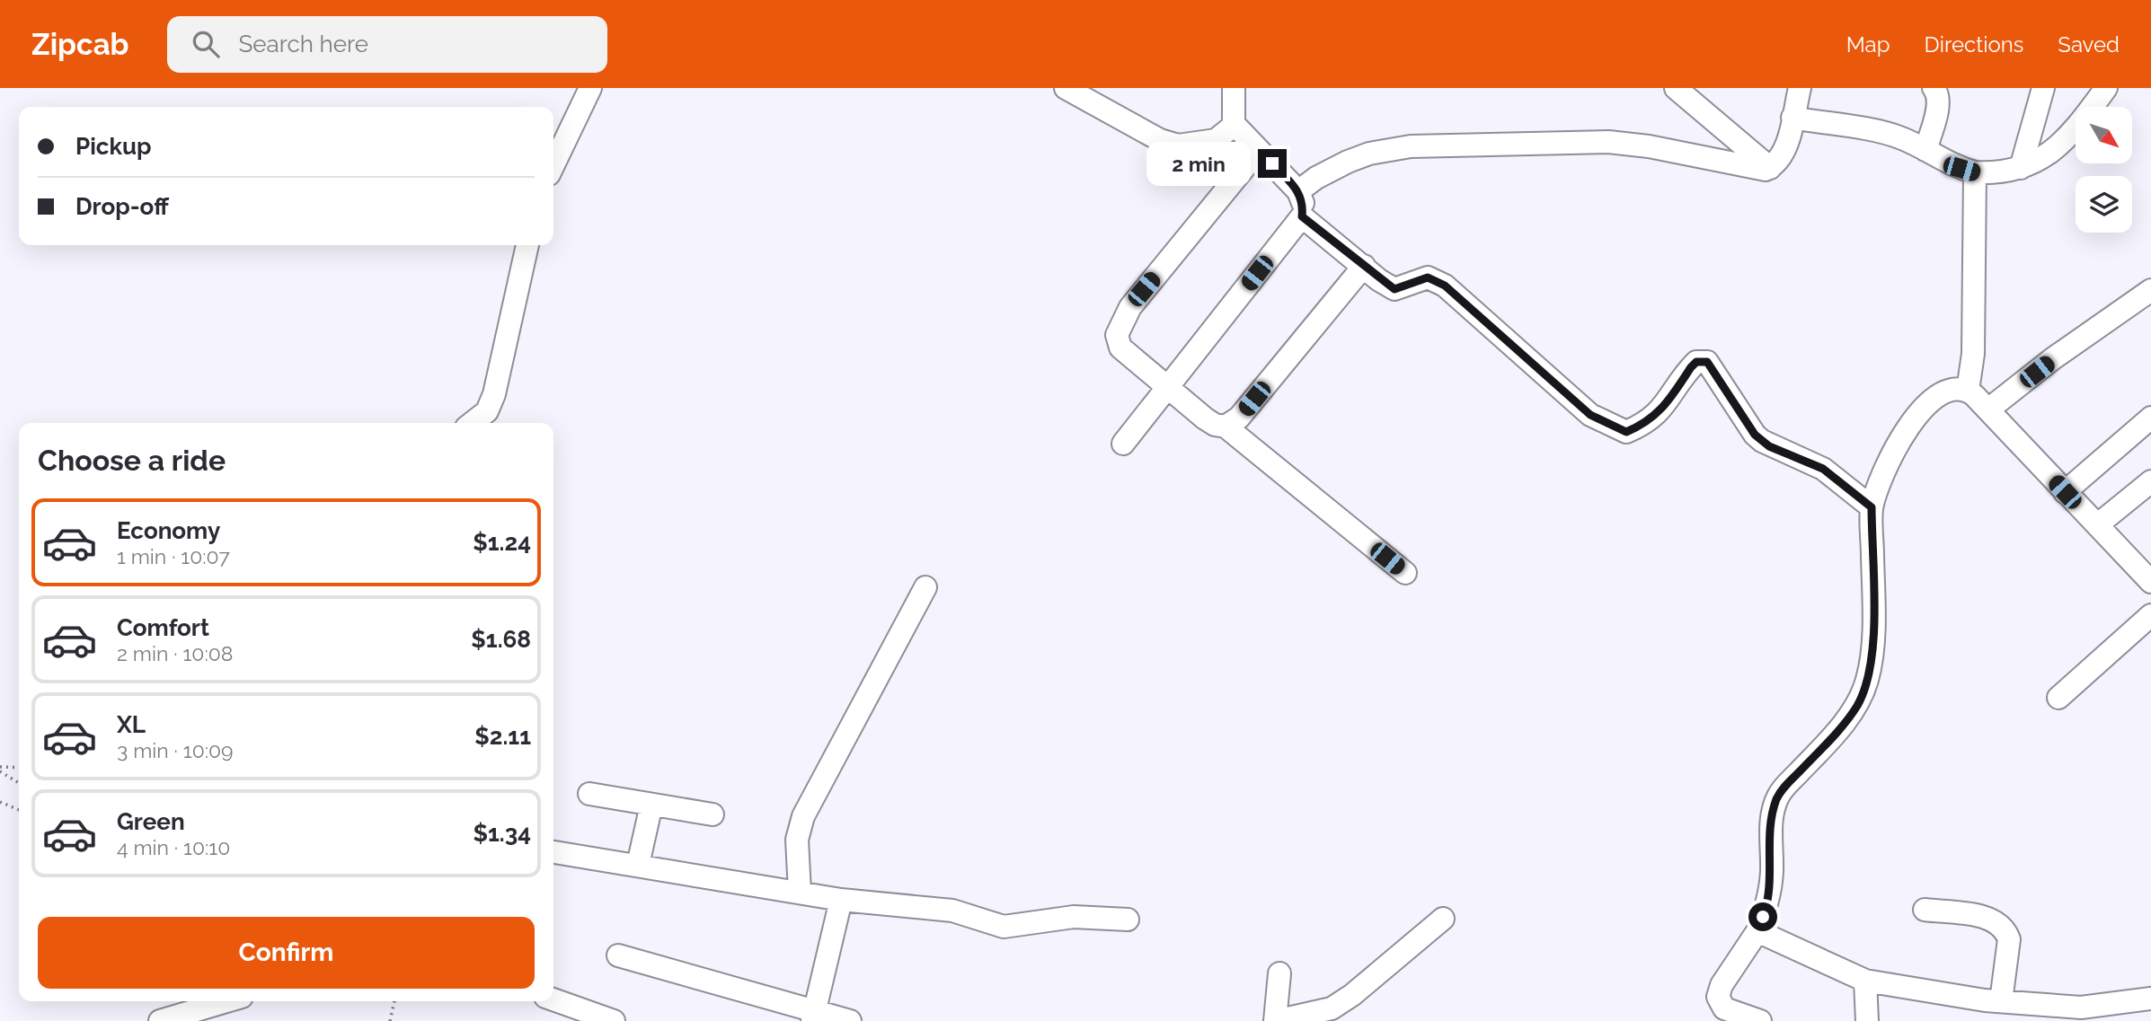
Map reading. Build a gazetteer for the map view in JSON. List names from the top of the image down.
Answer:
{
  "north": "bottom right",
  "page": {
    "header": "Zipcab",
    "search": "Search here",
    "nav": ["Map", "Directions", "Saved"],
    "banner": ["Pickup", "Drop-off"],
    "bubble": "2 min",
    "heading": "Choose a ride",
    "list": [
      {
        "name": "Economy",
        "note": "1 min · 10:07",
        "value": "$1.24"
      },
      {
        "name": "Comfort",
        "note": "2 min · 10:08",
        "value": "$1.68"
      },
      {
        "name": "XL",
        "note": "3 min · 10:09",
        "value": "$2.11"
      },
      {
        "name": "Green",
        "note": "4 min · 10:10",
        "value": "$1.34"
      }
    ],
    "buttons": "Confirm"
  }
}
